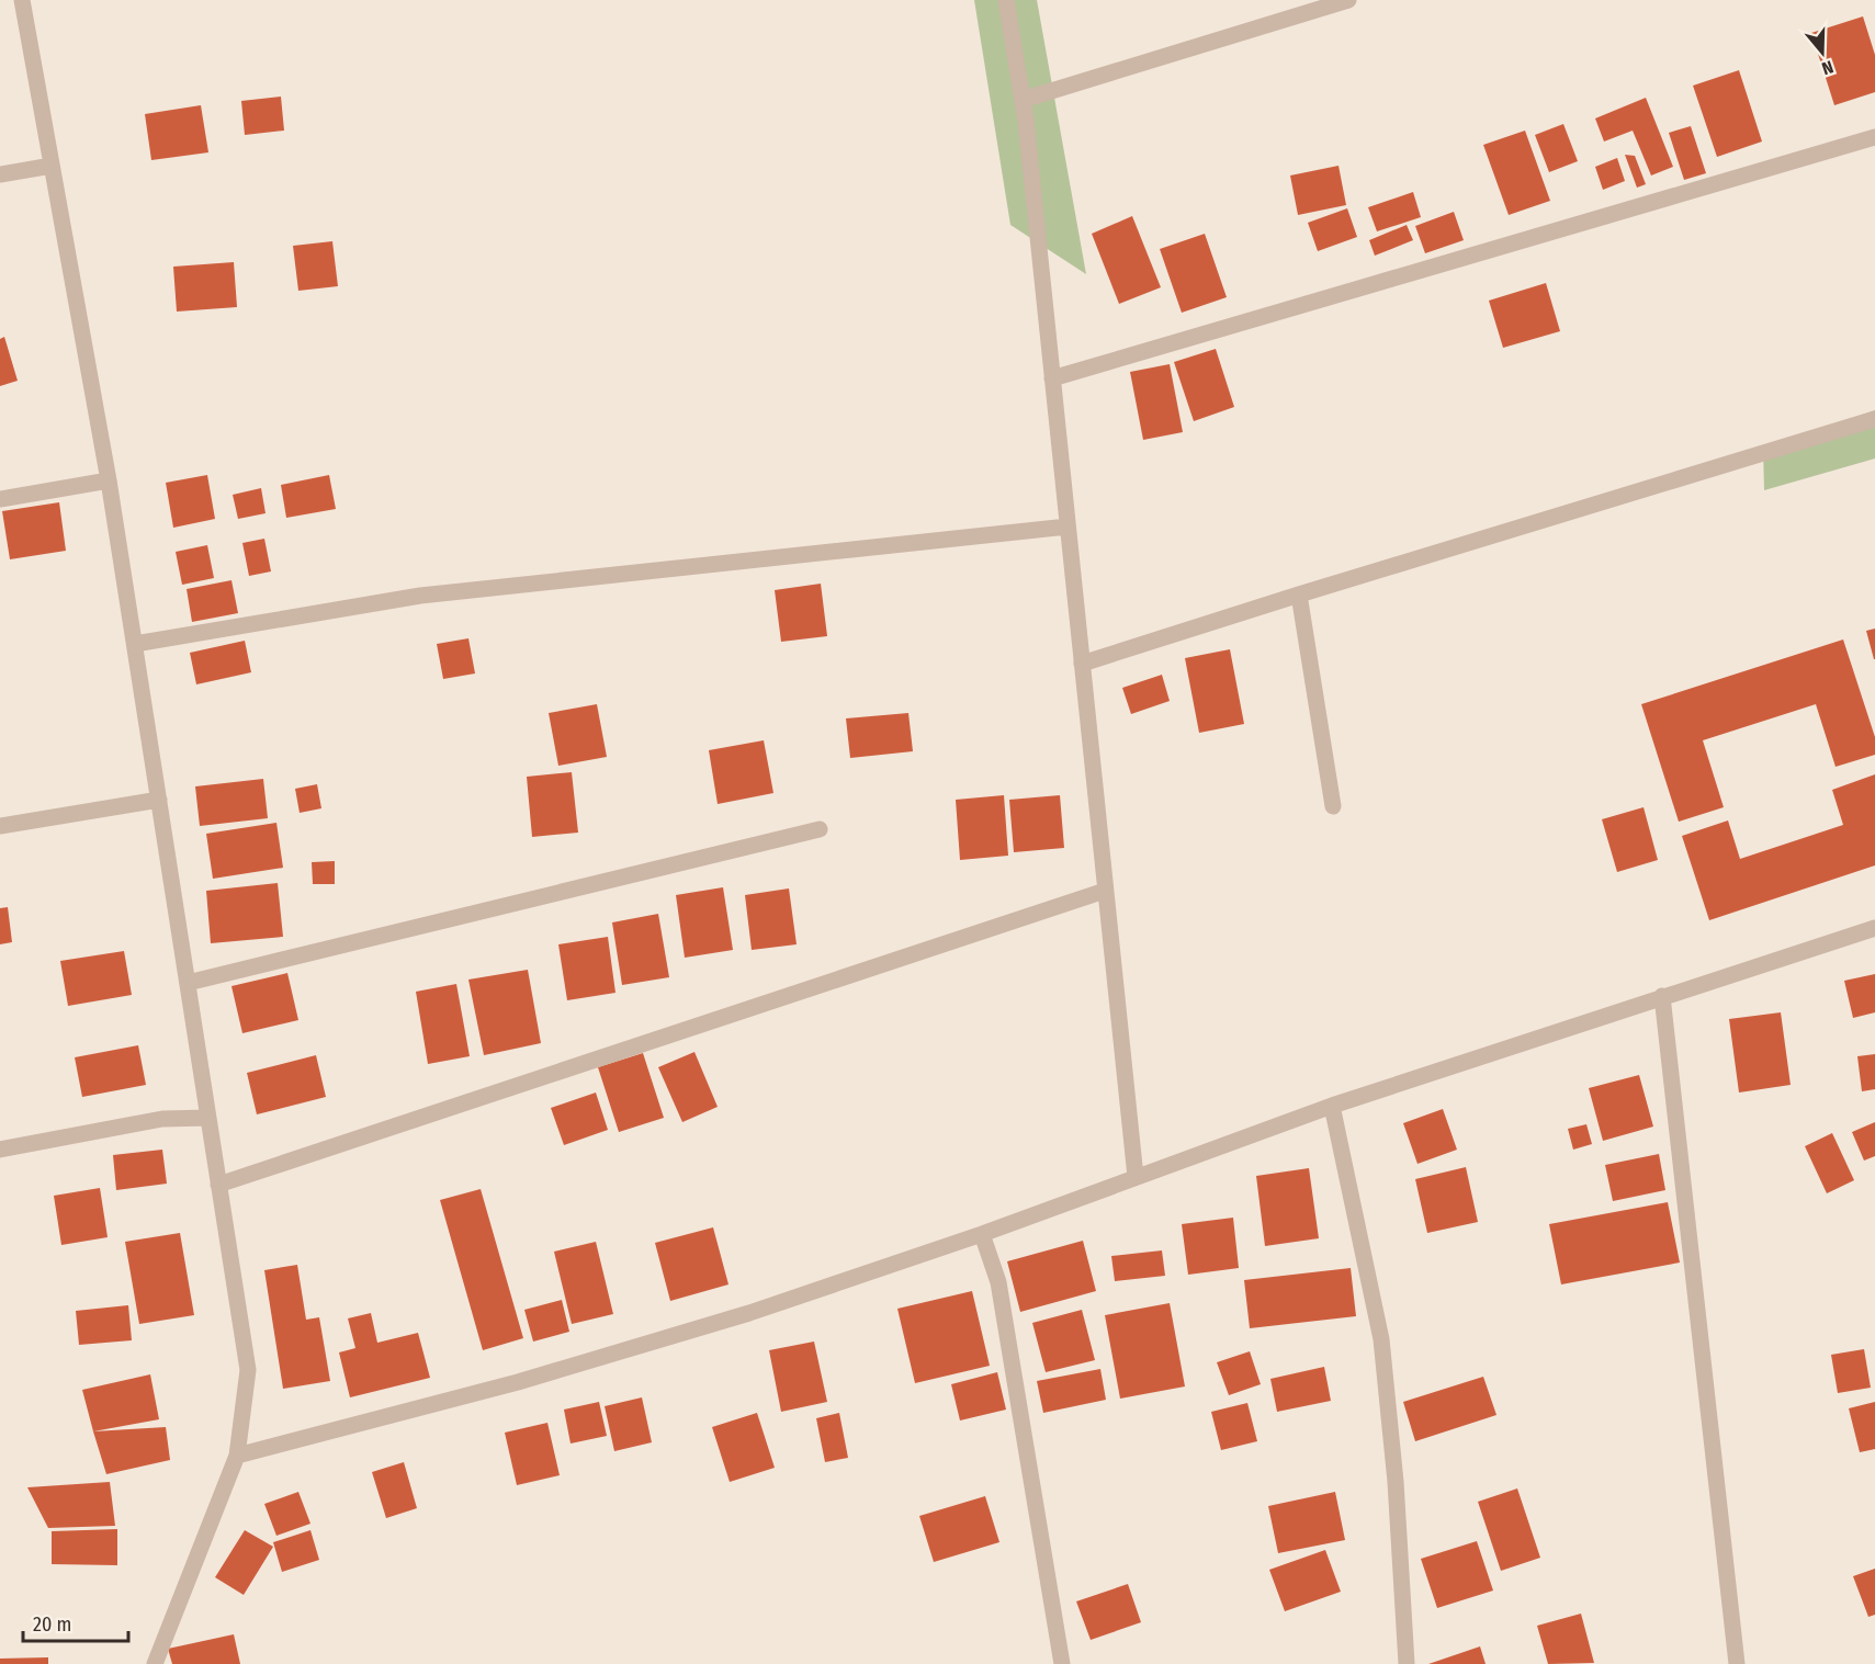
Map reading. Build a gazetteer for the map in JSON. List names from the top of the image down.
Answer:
{
  "scale_bar": "20 m",
  "north": "bottom"
}
